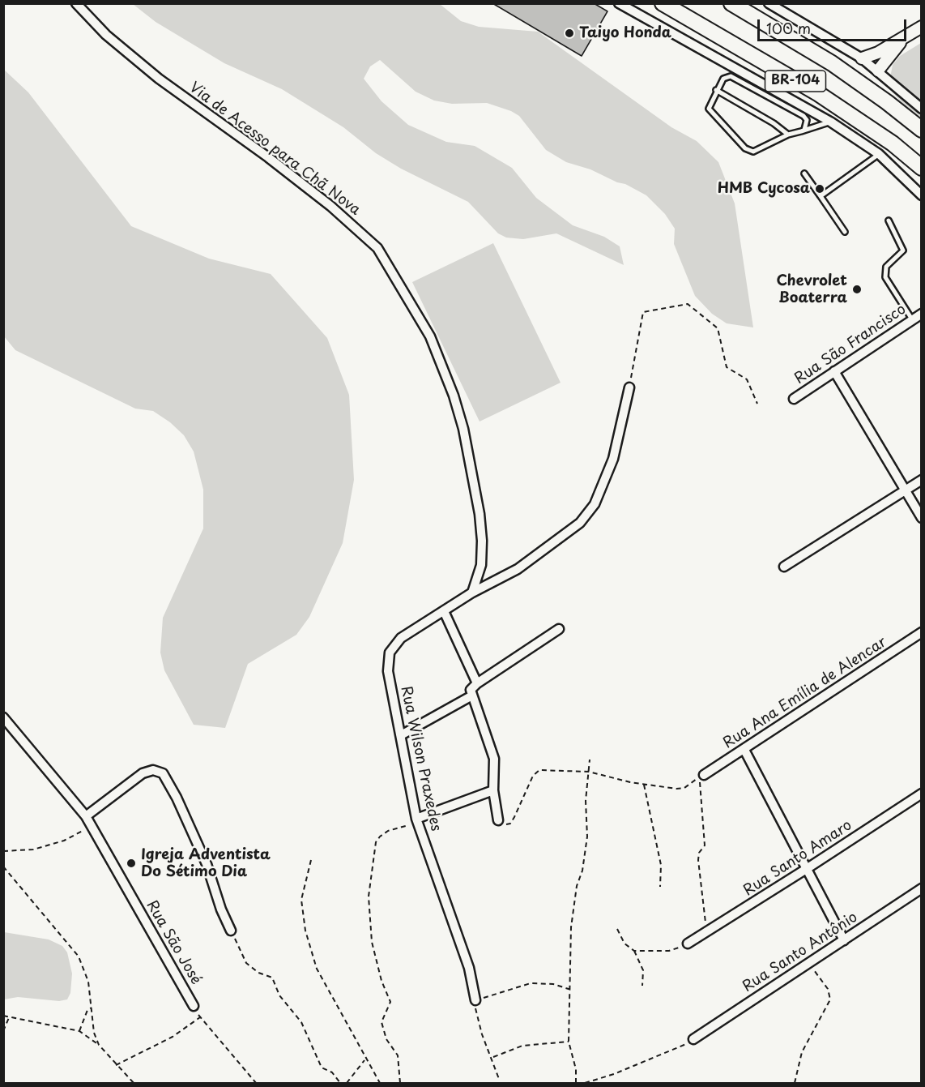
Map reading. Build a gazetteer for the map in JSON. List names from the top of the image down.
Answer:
{
  "streets": {
    "highway": ["BR-104"],
    "street": [
      "Via de Acesso para Chã Nova",
      "Rua São Francisco",
      "Rua Ana Emília de Alencar",
      "Rua Wilson Praxedes",
      "Rua Santo Amaro",
      "Rua São José",
      "Rua Santo Antônio"
    ]
  },
  "crossings": [
    ["Via de Acesso para Chã Nova", "Rua Wilson Praxedes"]
  ],
  "places": [
    "Taiyo Honda",
    "HMB Cycosa",
    "Chevrolet Boaterra",
    "Igreja Adventista Do Sétimo Dia"
  ],
  "scale_bar": "100 m"
}
